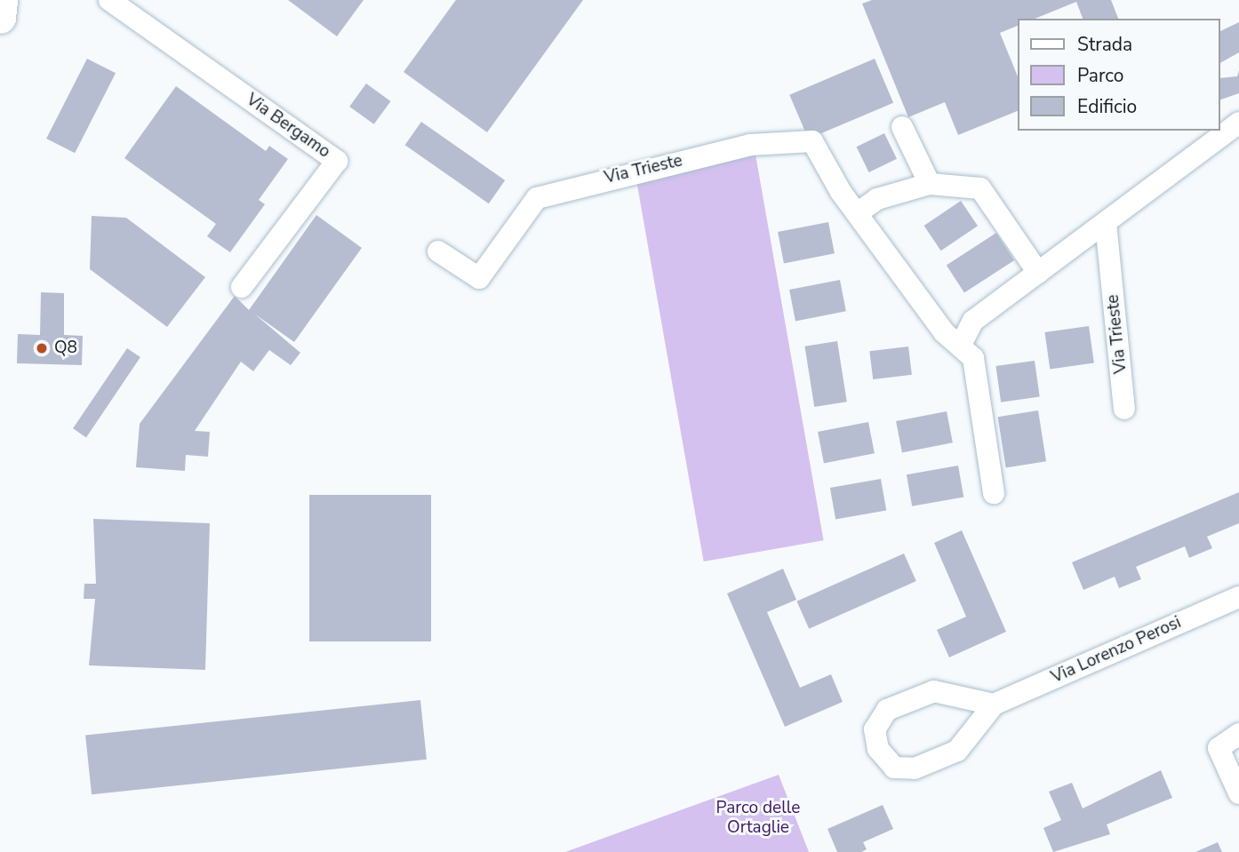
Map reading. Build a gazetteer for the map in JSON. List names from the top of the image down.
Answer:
{
  "streets": {
    "street": ["Via Bergamo", "Via Trieste", "Via Lorenzo Perosi"]
  },
  "parks": ["Parco delle Ortaglie"],
  "places": ["Q8"],
  "legend": ["Strada", "Parco", "Edificio"]
}
